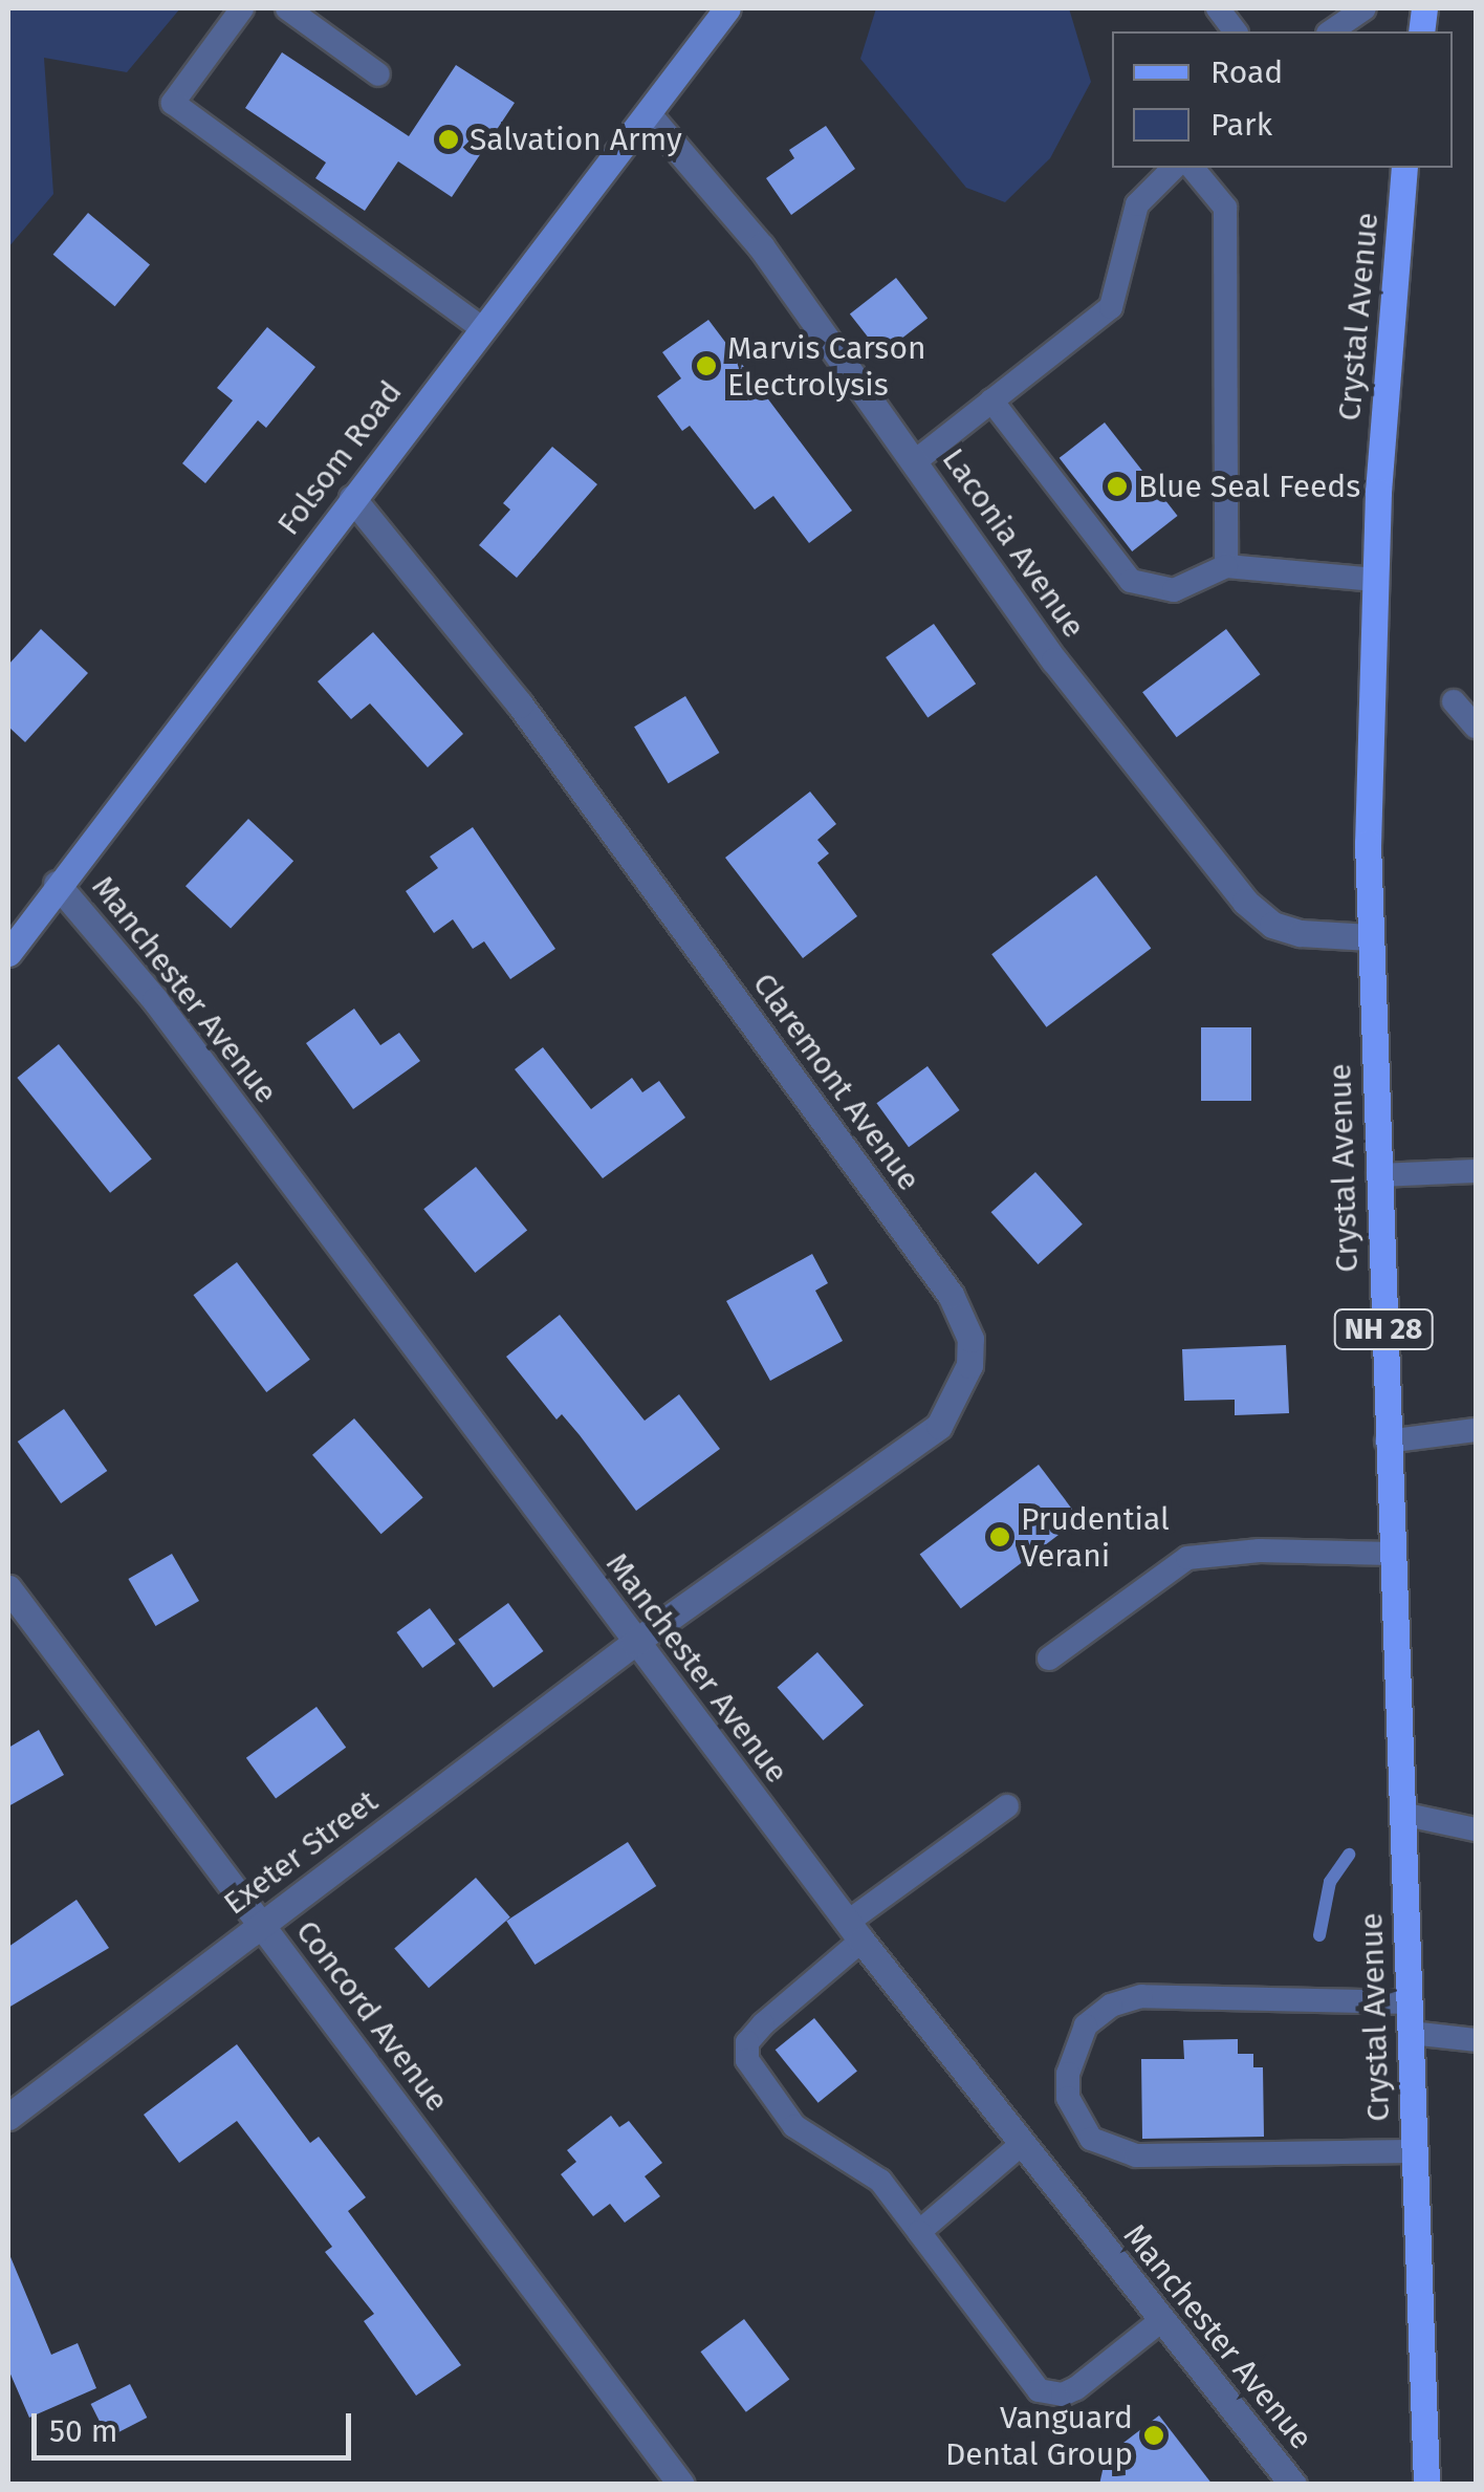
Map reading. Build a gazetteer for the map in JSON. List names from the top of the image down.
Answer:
{
  "streets": {
    "main road": ["Crystal Avenue", "NH 28"],
    "street": [
      "Folsom Road",
      "Laconia Avenue",
      "Manchester Avenue",
      "Claremont Avenue",
      "Exeter Street",
      "Concord Avenue"
    ]
  },
  "crossings": [
    ["Crystal Avenue", "Laconia Avenue"],
    ["Folsom Road", "Laconia Avenue"],
    ["Folsom Road", "Manchester Avenue"],
    ["Folsom Road", "Claremont Avenue"],
    ["Manchester Avenue", "Claremont Avenue"],
    ["Manchester Avenue", "Exeter Street"],
    ["Claremont Avenue", "Exeter Street"],
    ["Exeter Street", "Concord Avenue"]
  ],
  "places": [
    "Salvation Army",
    "Marvis Carson Electrolysis",
    "Blue Seal Feeds",
    "Prudential Verani",
    "Vanguard Dental Group"
  ],
  "legend": ["Road", "Park"],
  "scale_bar": "50 m"
}
